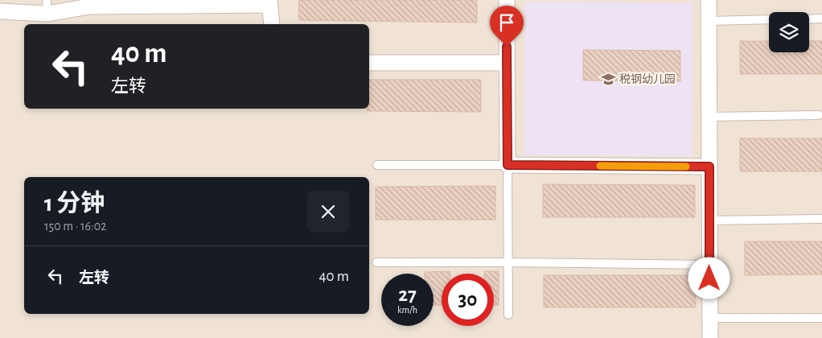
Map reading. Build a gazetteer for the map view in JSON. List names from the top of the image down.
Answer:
{
  "places": {
    "school or university": ["税钢幼儿园"]
  },
  "page": {
    "turn": ["40 m", "左转"],
    "heading": ["1 分钟", "150 m · 16:02"],
    "list": [
      {
        "name": "左转",
        "value": "40 m"
      }
    ],
    "speed": "27 km/h",
    "limit": "30"
  }
}
